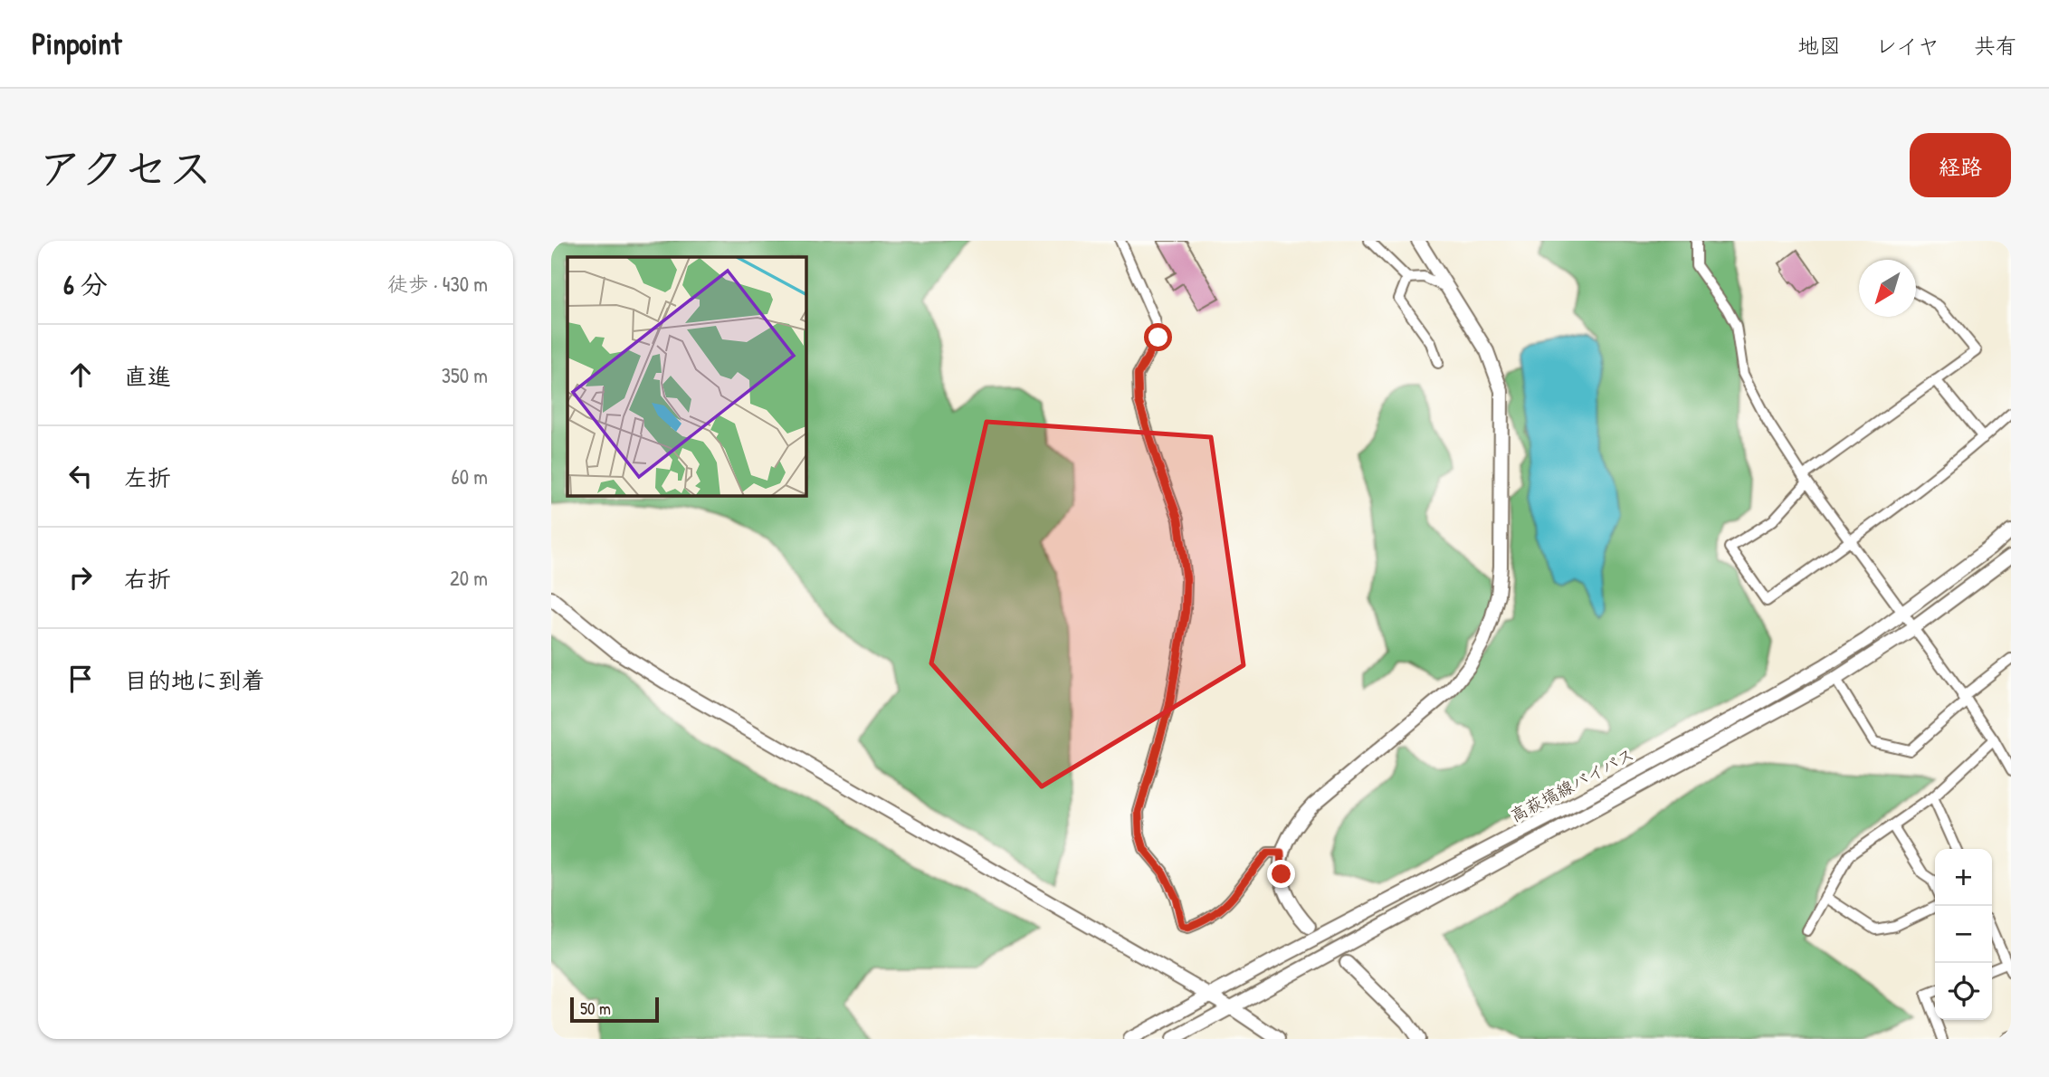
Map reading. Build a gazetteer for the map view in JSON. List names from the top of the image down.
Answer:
{
  "streets": {
    "main road": ["高萩塙線バイパス"]
  },
  "scale_bar": "50 m",
  "north": "bottom left",
  "page": {
    "header": "Pinpoint",
    "nav": ["地図", "レイヤ", "共有"],
    "title": "アクセス",
    "buttons": "経路",
    "heading": ["6 分", "徒歩 · 430 m"],
    "list": [
      ["直進", "350 m"],
      ["左折", "60 m"],
      ["右折", "20 m"],
      "目的地に到着"
    ],
    "map_buttons": ["+", "−"],
    "scale": "50 m"
  }
}
